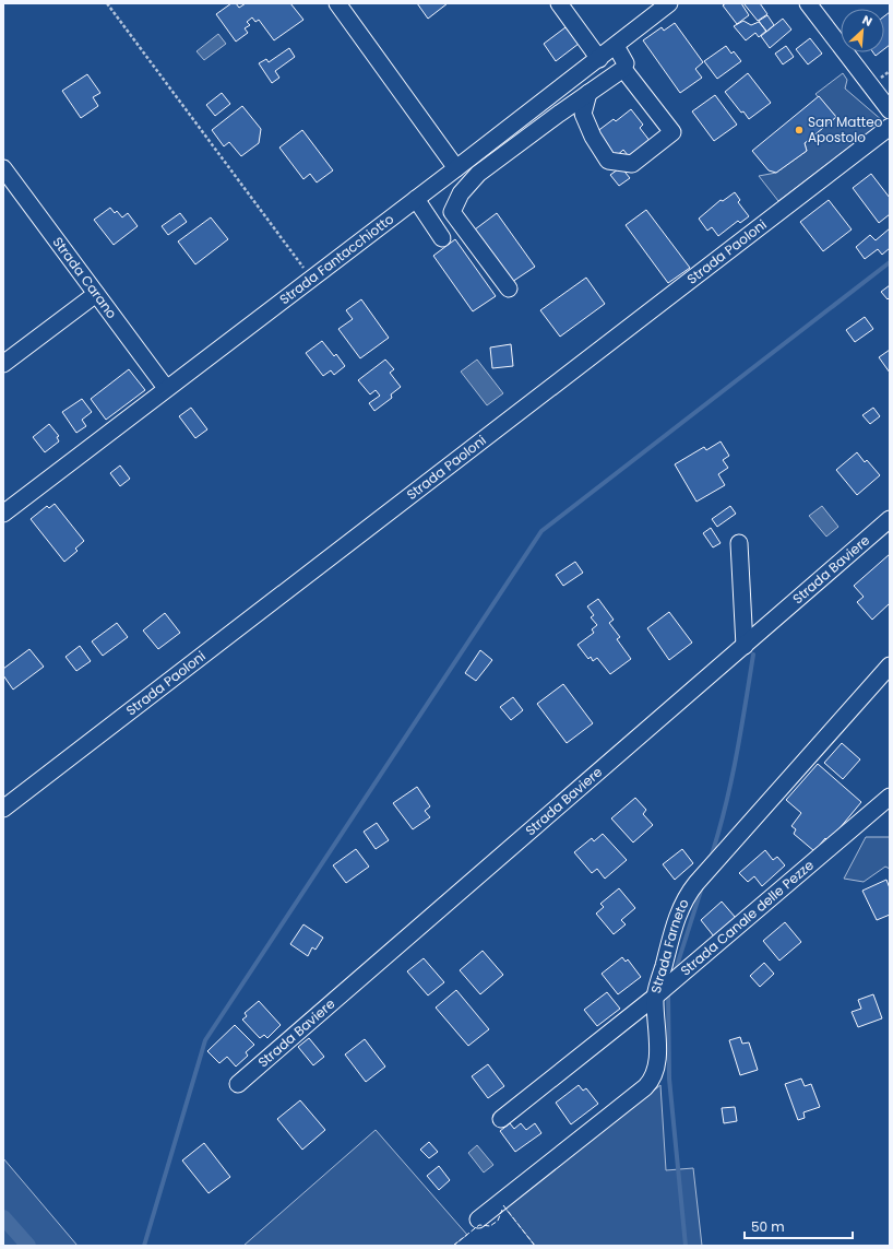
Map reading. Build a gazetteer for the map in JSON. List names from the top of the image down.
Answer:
{
  "streets": {
    "street": [
      "Strada Paoloni",
      "Strada Fantacchiotto",
      "Strada Carano",
      "Strada Baviere",
      "Strada Canale delle Pezze",
      "Strada Farneto"
    ]
  },
  "crossings": [
    ["Strada Fantacchiotto", "Strada Carano"],
    ["Strada Canale delle Pezze", "Strada Farneto"]
  ],
  "places": ["San Matteo Apostolo"],
  "scale_bar": "50 m",
  "north": "top right"
}
